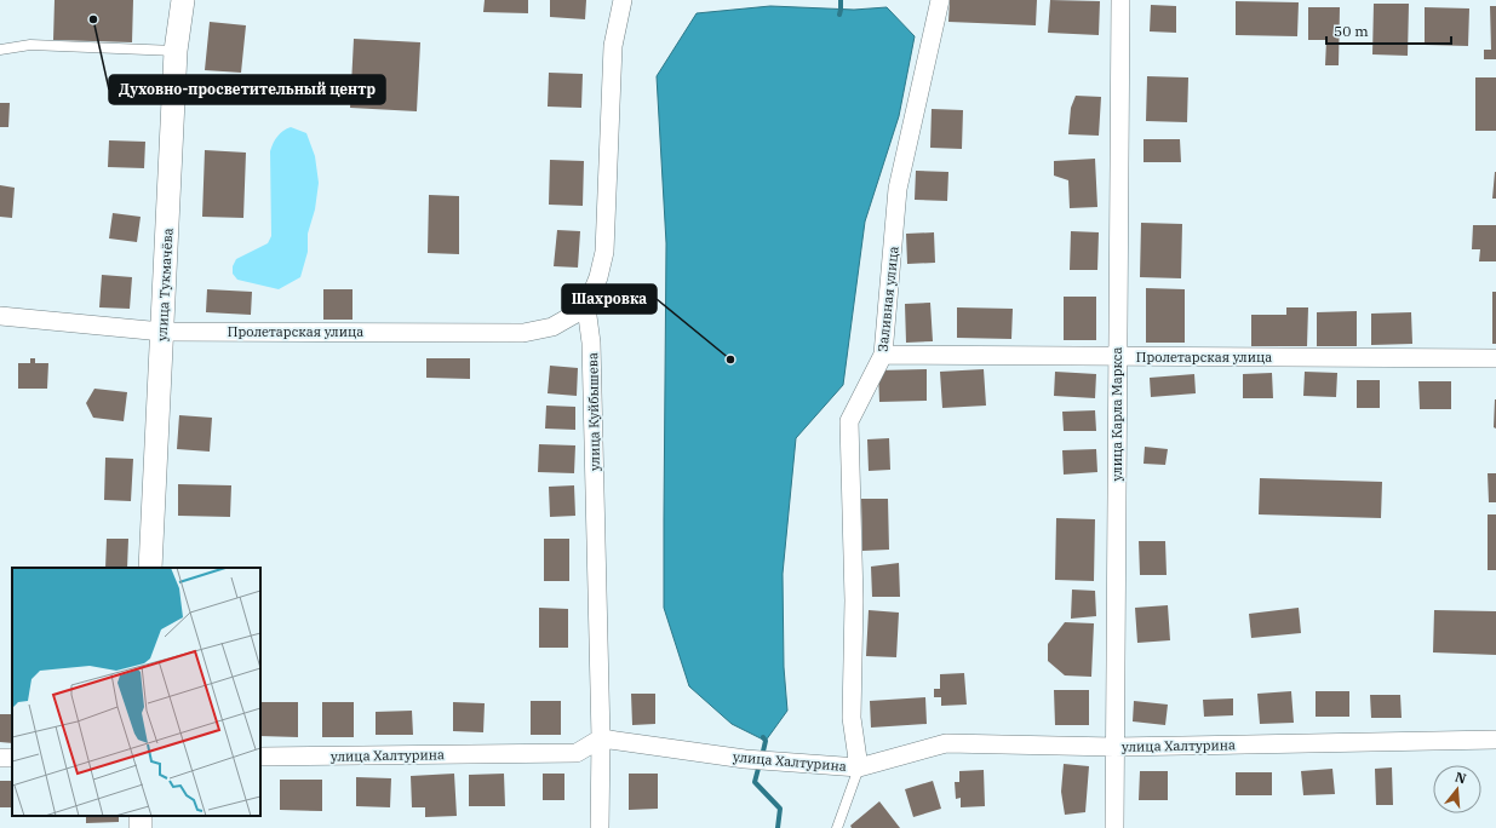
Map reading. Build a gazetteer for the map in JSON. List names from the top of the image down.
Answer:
{
  "streets": {
    "street": [
      "улица Тукмачёва",
      "Заливная улица",
      "Пролетарская улица",
      "улица Куйбышева",
      "улица Карла Маркса",
      "улица Халтурина"
    ]
  },
  "crossings": [
    ["улица Тукмачёва", "Пролетарская улица"],
    ["Заливная улица", "Пролетарская улица"],
    ["Заливная улица", "улица Халтурина"],
    ["Пролетарская улица", "улица Куйбышева"],
    ["Пролетарская улица", "улица Карла Маркса"],
    ["улица Куйбышева", "улица Халтурина"],
    ["улица Карла Маркса", "улица Халтурина"]
  ],
  "places": ["Духовно-просветительный центр", "Шахровка"],
  "scale_bar": "50 m",
  "north": "top"
}
